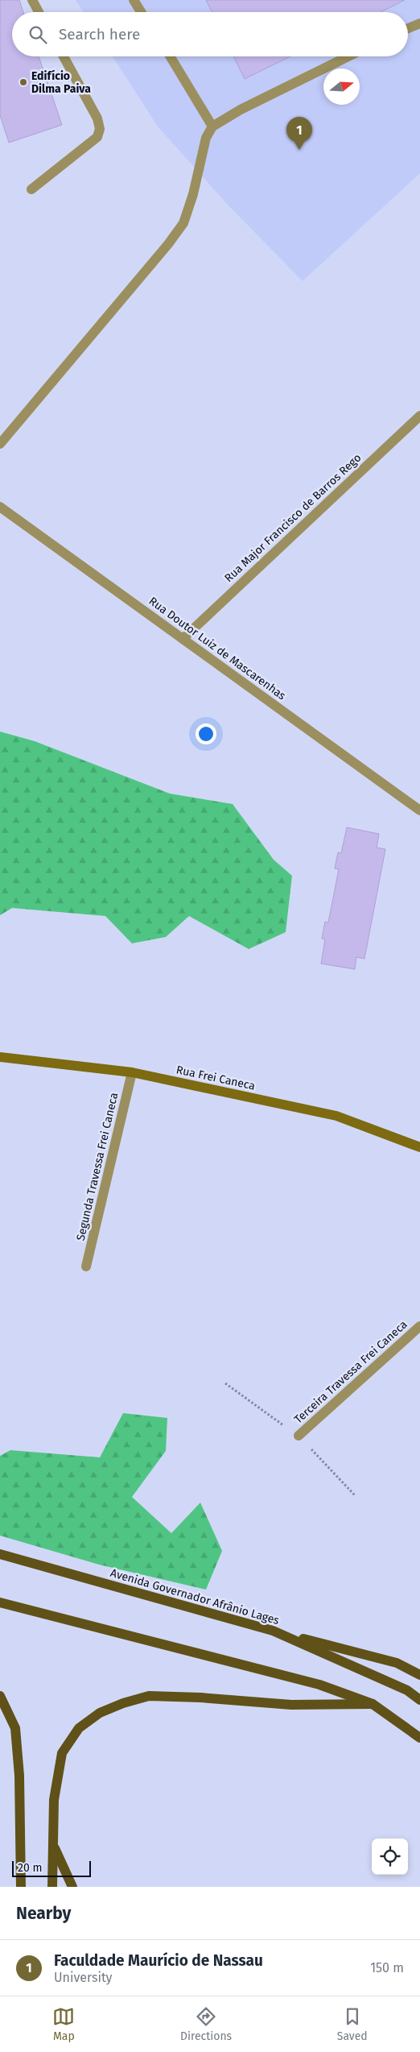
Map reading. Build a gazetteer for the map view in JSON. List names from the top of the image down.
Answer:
{
  "streets": {
    "main road": ["Avenida Governador Afrânio Lages"],
    "street": [
      "Rua Major Francisco de Barros Rego",
      "Rua Doutor Luiz de Mascarenhas",
      "Rua Frei Caneca",
      "Segunda Travessa Frei Caneca",
      "Terceira Travessa Frei Caneca"
    ]
  },
  "crossings": [
    ["Rua Major Francisco de Barros Rego", "Rua Doutor Luiz de Mascarenhas"],
    ["Rua Frei Caneca", "Segunda Travessa Frei Caneca"]
  ],
  "places": ["Edifício Dilma Paiva"],
  "scale_bar": "20 m",
  "north": "right",
  "page": {
    "search": "Search here",
    "pins": "1",
    "scale": "20 m",
    "heading": "Nearby",
    "list": [
      {
        "mark": "1",
        "name": "Faculdade Maurício de Nassau",
        "note": "University",
        "value": "150 m"
      }
    ],
    "nav": ["Map", "Directions", "Saved"]
  }
}
